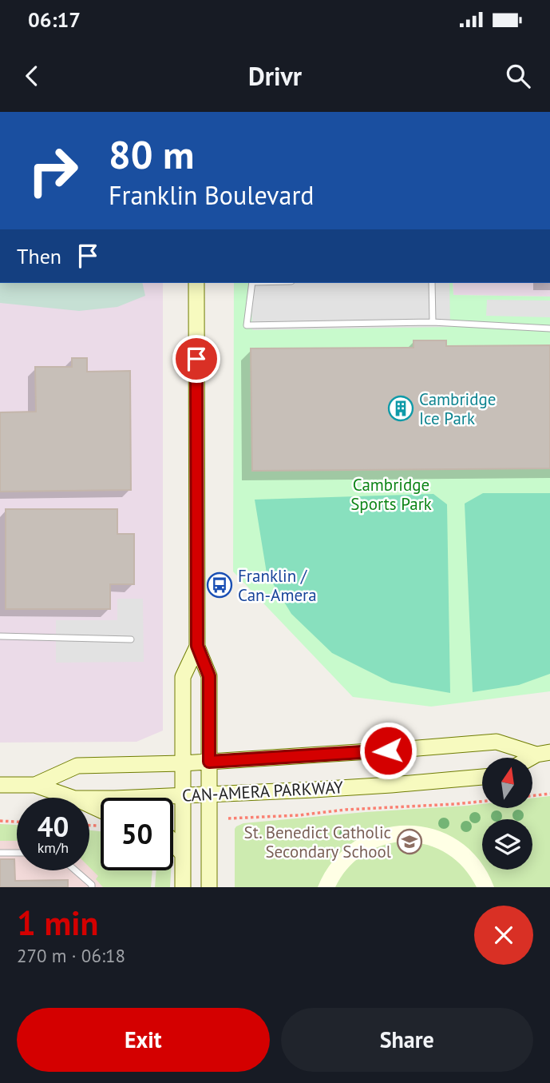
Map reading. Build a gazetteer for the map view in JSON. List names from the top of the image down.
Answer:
{
  "streets": {
    "main road": ["CAN-AMERA PARKWAY"]
  },
  "parks": ["Cambridge Sports Park"],
  "places": {
    "building": ["Cambridge Ice Park"],
    "bus stop": ["Franklin / Can-Amera"],
    "school or university": ["St. Benedict Catholic Secondary School"]
  },
  "north": "top",
  "page": {
    "status": "06:17",
    "header": "Drivr",
    "turn": ["80 m", "Franklin Boulevard"],
    "then": "Then",
    "speed": "40 km/h",
    "limit": "50",
    "heading": ["1 min", "270 m · 06:18"],
    "buttons": ["Exit", "Share"]
  }
}
